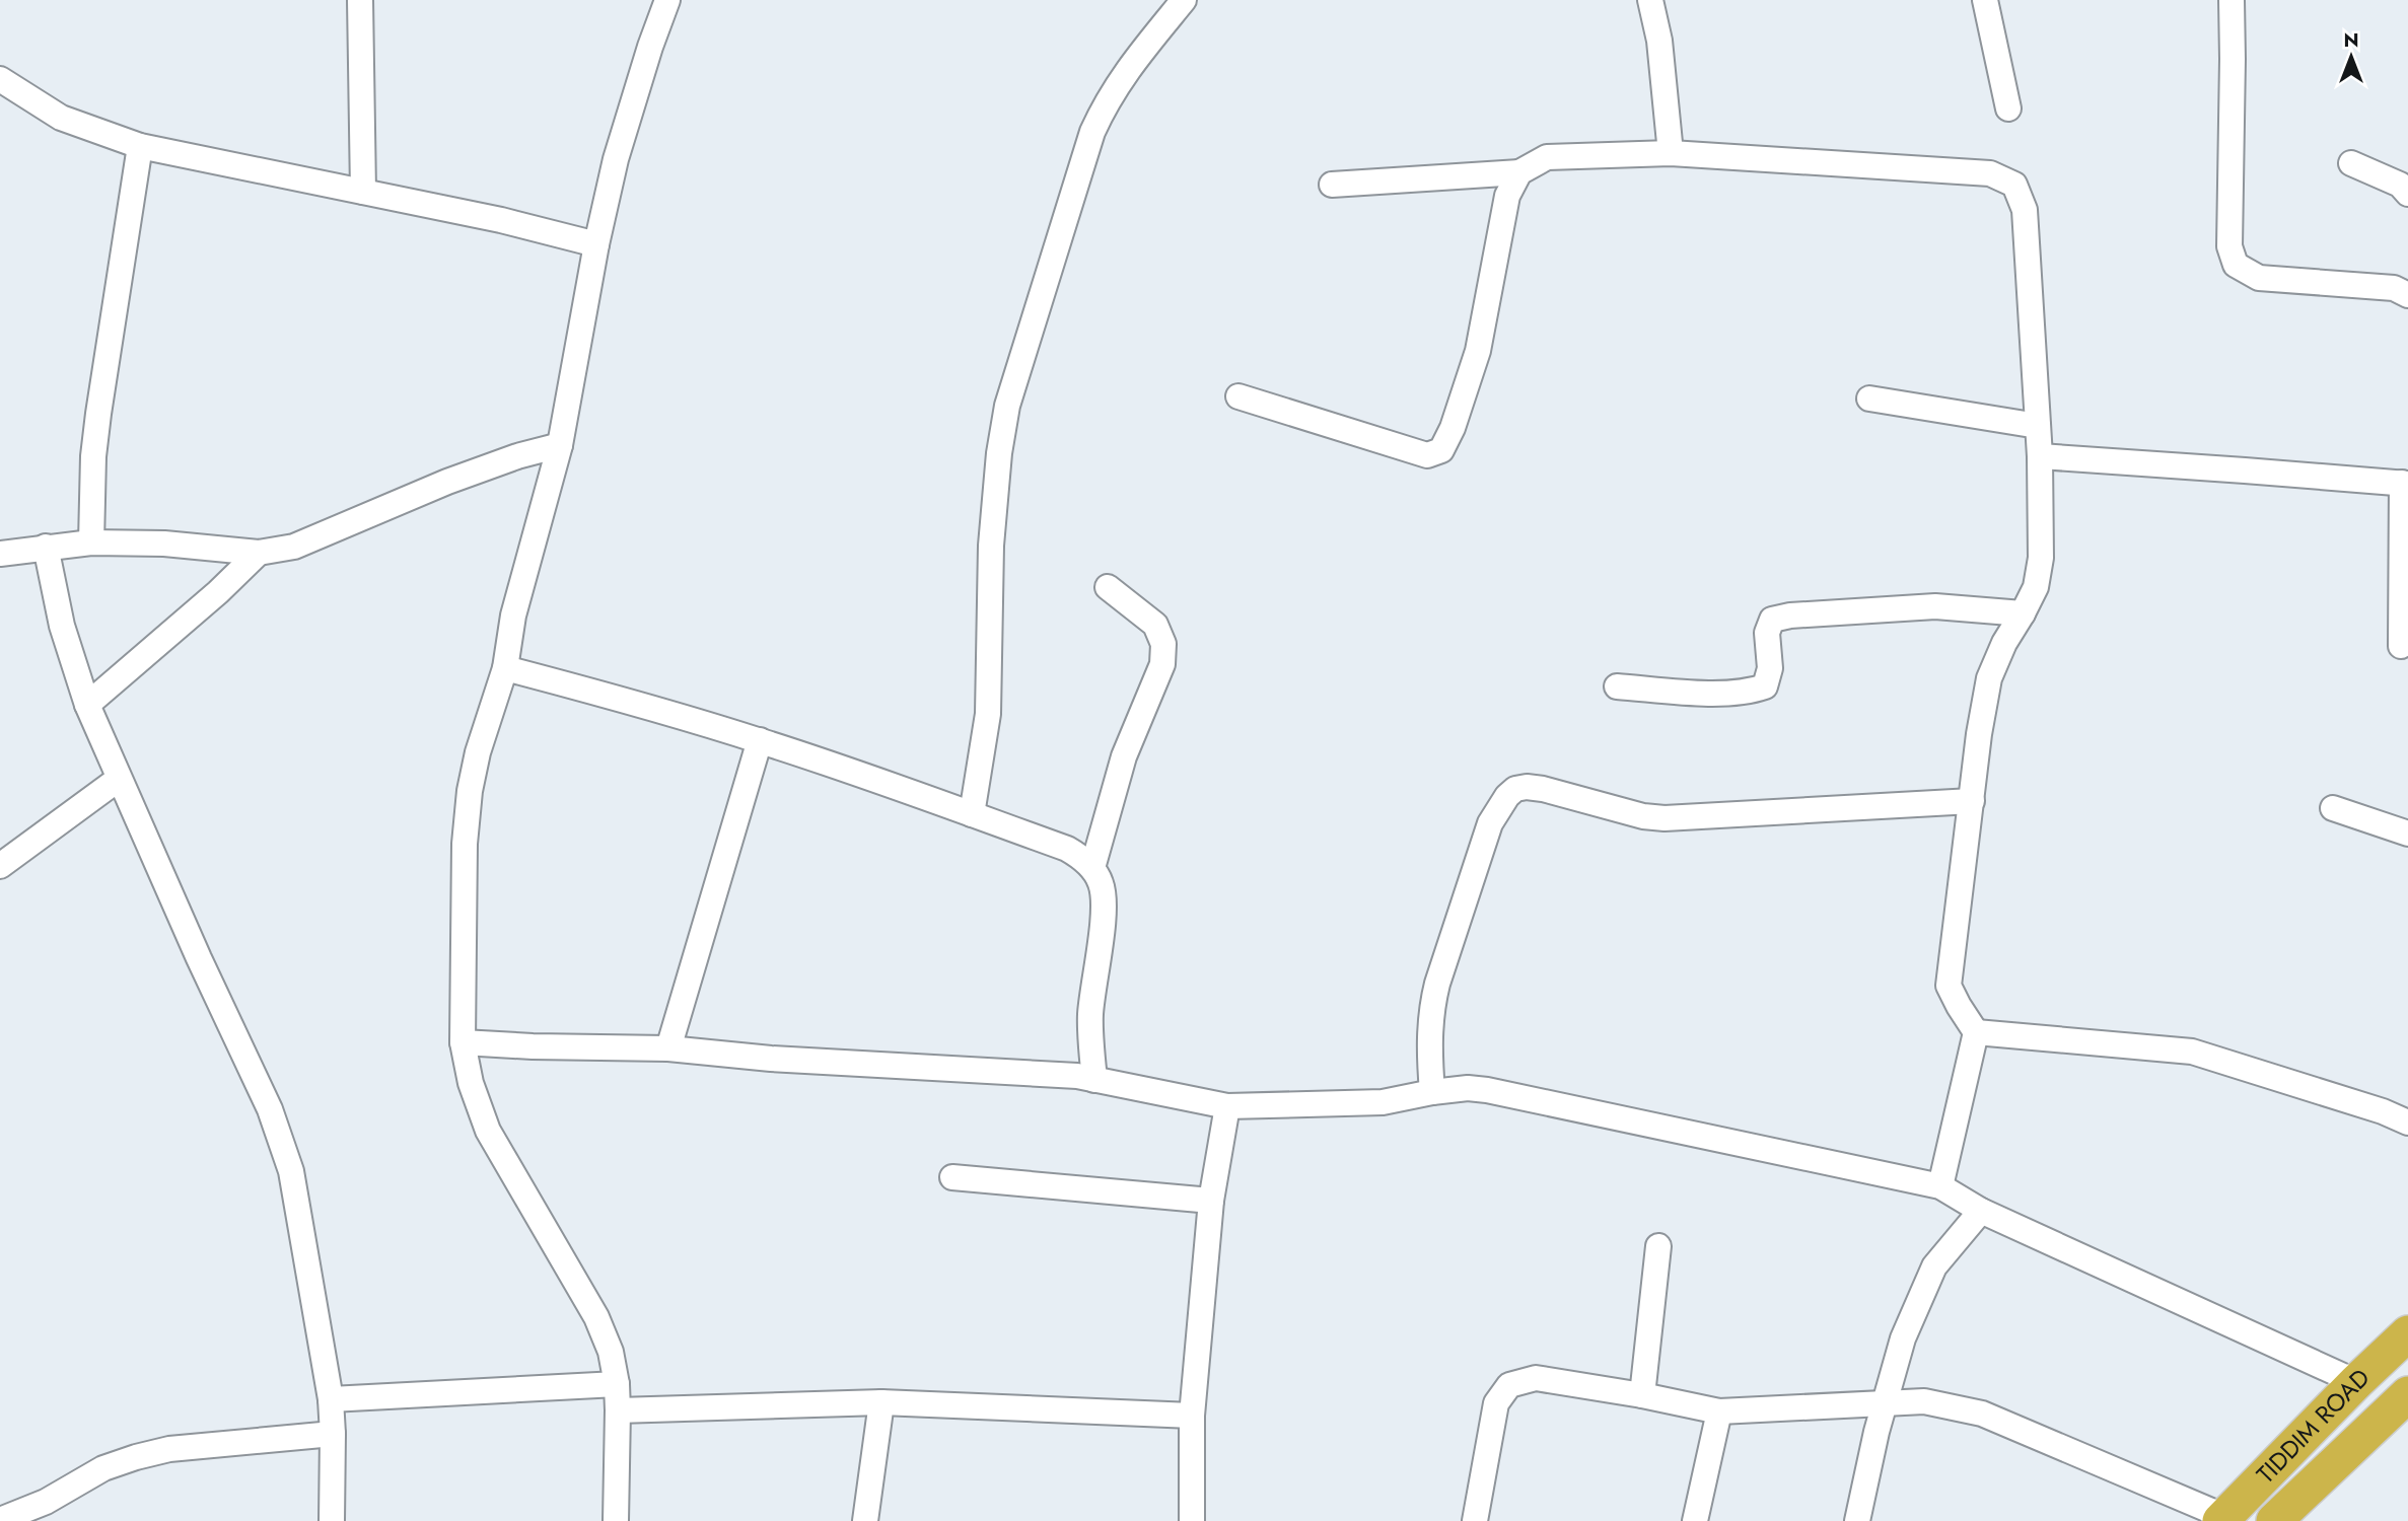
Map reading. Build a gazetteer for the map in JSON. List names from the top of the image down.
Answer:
{
  "streets": {
    "highway": ["TIDDIM ROAD"]
  },
  "north": "top"
}
